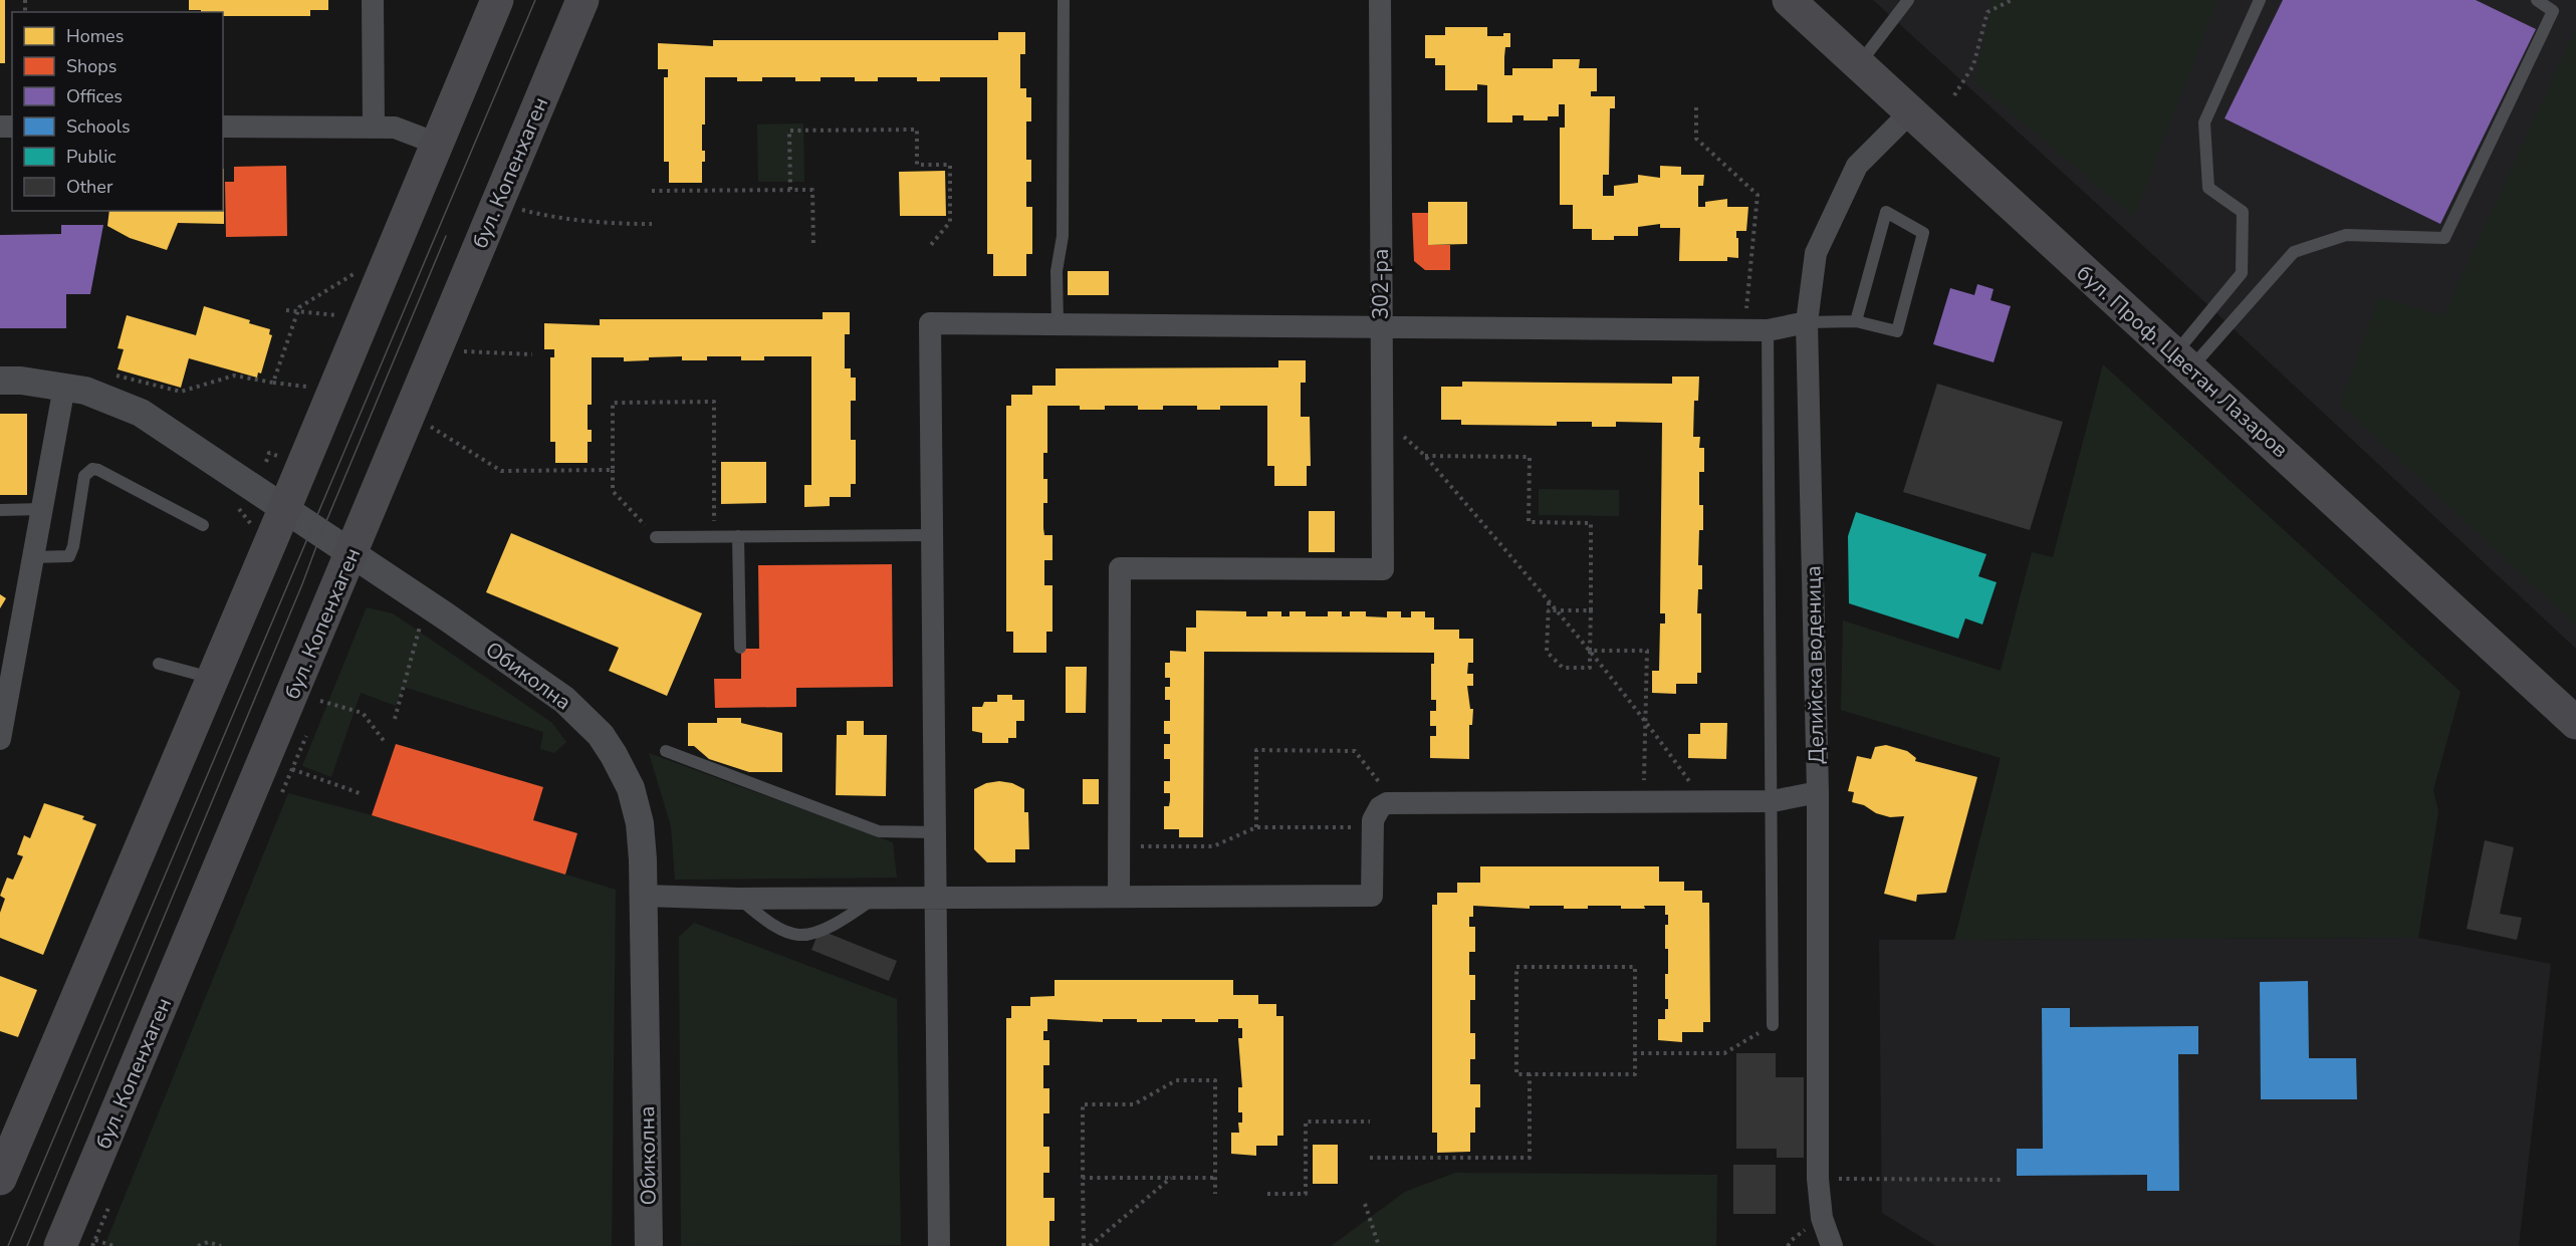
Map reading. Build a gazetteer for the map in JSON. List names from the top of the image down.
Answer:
{
  "streets": {
    "main road": ["бул. Копенхаген", "бул. Проф. Цветан Лазаров"],
    "street": ["302-ра", "Делийска воденица", "Обиколна"]
  },
  "crossings": [
    ["бул. Копенхаген", "Обиколна"],
    ["бул. Проф. Цветан Лазаров", "Делийска воденица"]
  ],
  "legend": [
    "Homes",
    "Shops",
    "Offices",
    "Schools",
    "Public",
    "Other"
  ]
}
